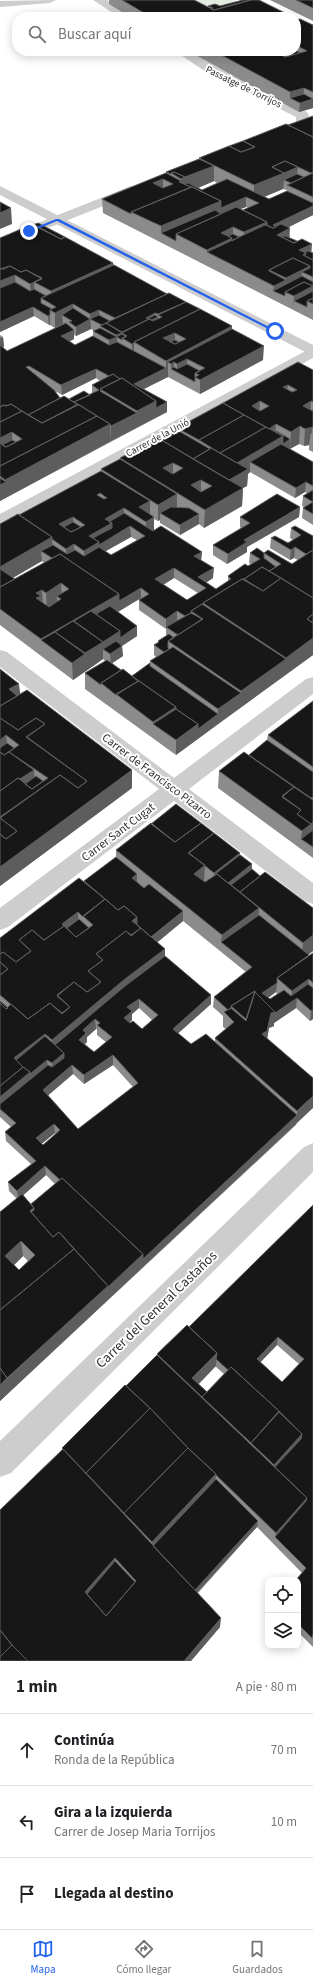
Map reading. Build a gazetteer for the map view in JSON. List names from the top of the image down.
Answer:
{
  "streets": {
    "street": [
      "Passatge de Torrijos",
      "Carrer de la Unió",
      "Carrer de Francisco Pizarro",
      "Carrer Sant Cugat",
      "Carrer del General Castaños"
    ]
  },
  "crossings": [
    ["Carrer de Francisco Pizarro", "Carrer Sant Cugat"]
  ],
  "page": {
    "search": "Buscar aquí",
    "heading": ["1 min", "A pie · 80 m"],
    "list": [
      ["Continúa", "Ronda de la República", "70 m"],
      ["Gira a la izquierda", "Carrer de Josep Maria Torrijos", "10 m"],
      "Llegada al destino"
    ],
    "nav": ["Mapa", "Cómo llegar", "Guardados"]
  }
}
